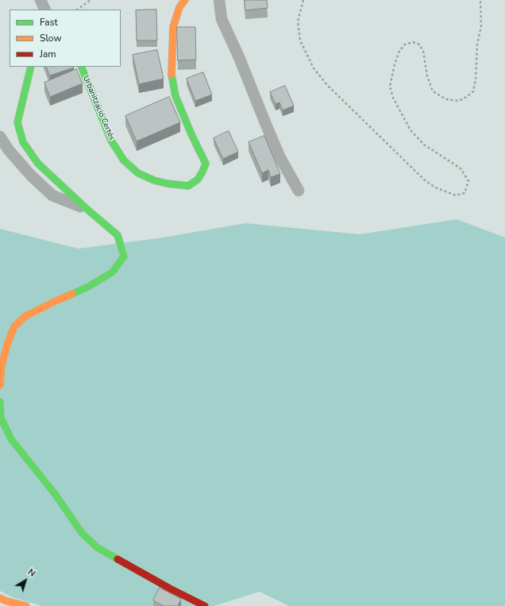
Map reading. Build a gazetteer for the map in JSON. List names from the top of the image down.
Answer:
{
  "streets": {
    "main road": ["Urbanització Certés"]
  },
  "legend": ["Fast", "Slow", "Jam"],
  "north": "top right"
}
